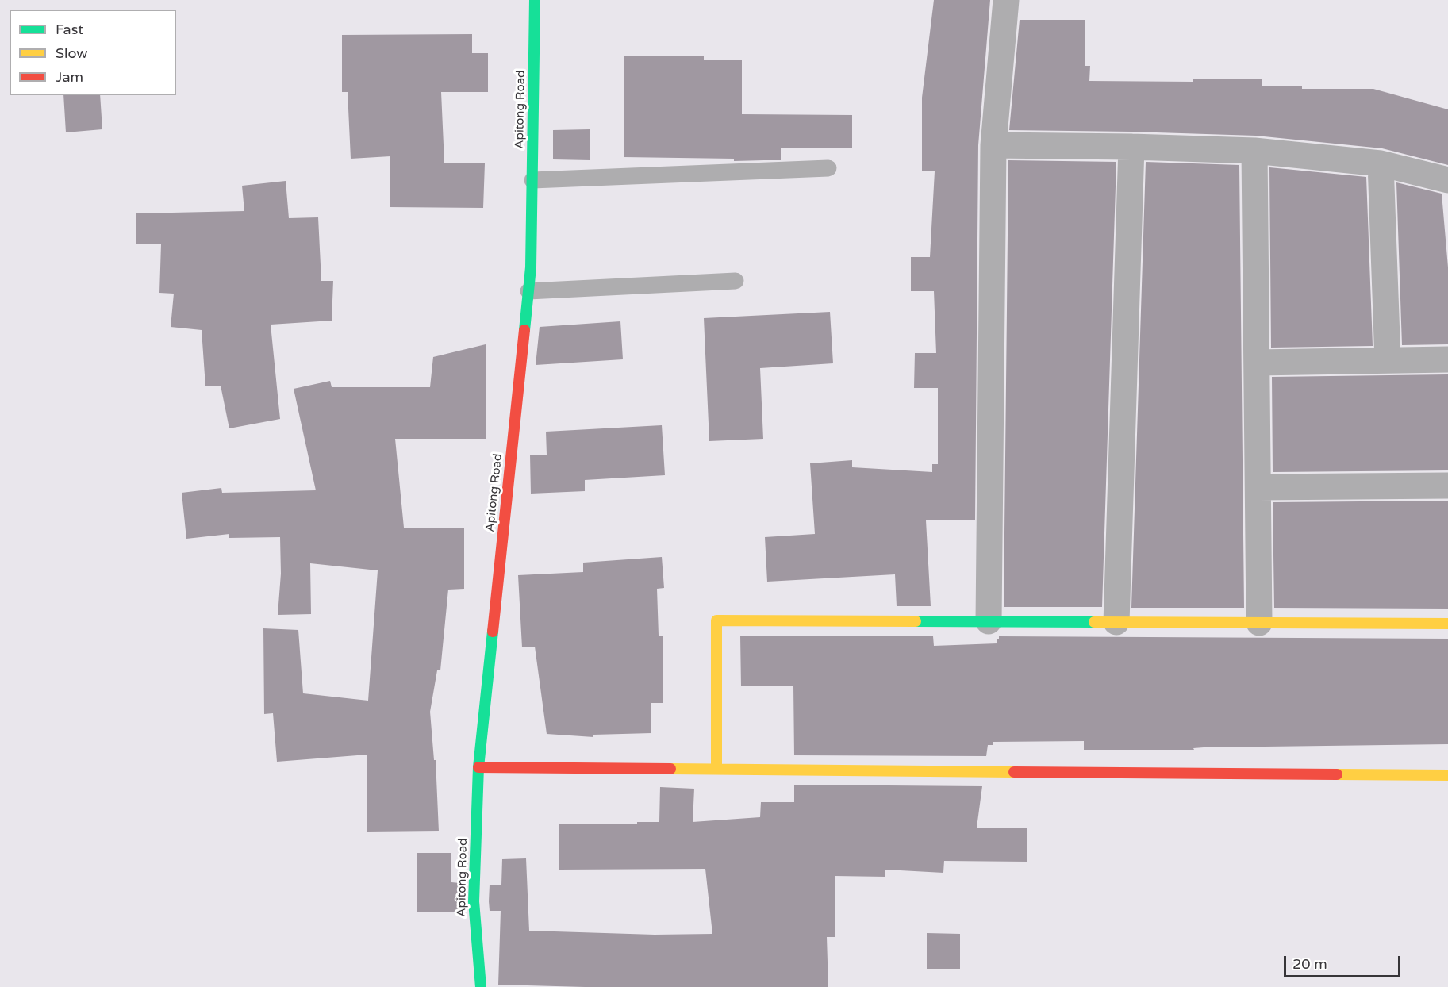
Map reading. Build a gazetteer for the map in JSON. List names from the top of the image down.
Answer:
{
  "streets": {
    "street": ["Apitong Road"]
  },
  "legend": ["Fast", "Slow", "Jam"],
  "scale_bar": "20 m"
}
